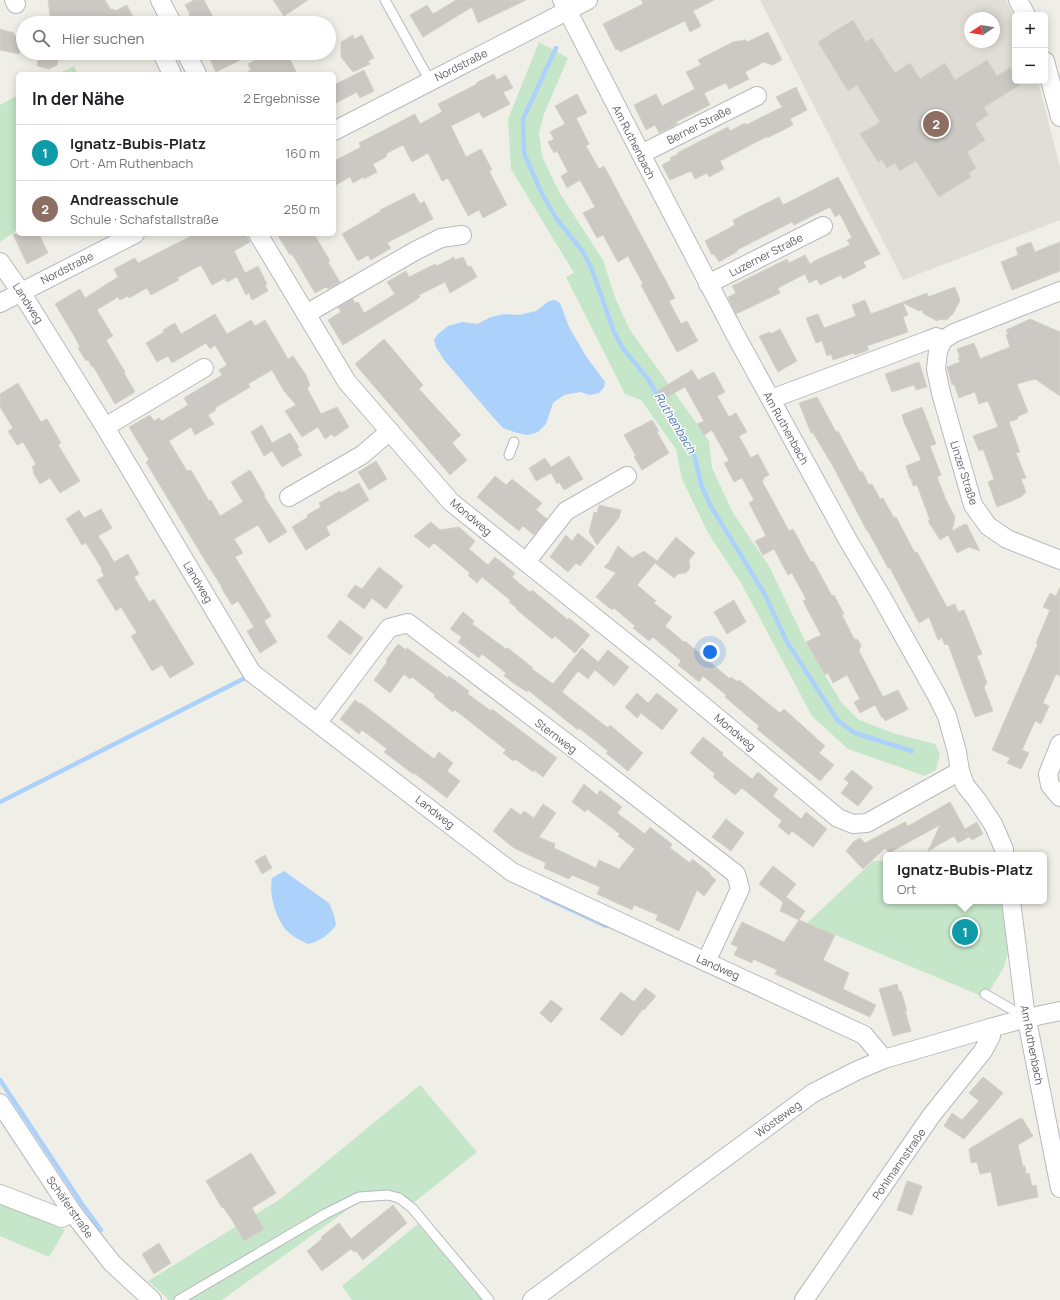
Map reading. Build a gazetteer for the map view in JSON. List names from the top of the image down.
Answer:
{
  "streets": {
    "street": [
      "Nordstraße",
      "Berner Straße",
      "Am Ruthenbach",
      "Luzerner Straße",
      "Landweg",
      "Linzer Straße",
      "Mondweg",
      "Sternweg",
      "Wösteweg",
      "Pohlmannstraße",
      "Schäferstraße"
    ]
  },
  "crossings": [
    ["Nordstraße", "Am Ruthenbach"],
    ["Nordstraße", "Landweg"],
    ["Berner Straße", "Am Ruthenbach"],
    ["Am Ruthenbach", "Luzerner Straße"],
    ["Am Ruthenbach", "Mondweg"],
    ["Am Ruthenbach", "Wösteweg"],
    ["Landweg", "Sternweg"],
    ["Landweg", "Wösteweg"],
    ["Wösteweg", "Pohlmannstraße"]
  ],
  "water": ["Ruthenbach"],
  "north": "left",
  "page": {
    "map_buttons": ["+", "−"],
    "search": "Hier suchen",
    "heading": ["In der Nähe", "2 Ergebnisse"],
    "pins": ["2", "1"],
    "list": [
      {
        "mark": "1",
        "name": "Ignatz-Bubis-Platz",
        "note": "Ort · Am Ruthenbach",
        "value": "160 m"
      },
      {
        "mark": "2",
        "name": "Andreasschule",
        "note": "Schule · Schafstallstraße",
        "value": "250 m"
      }
    ],
    "popup": ["Ignatz-Bubis-Platz", "Ort"]
  }
}
